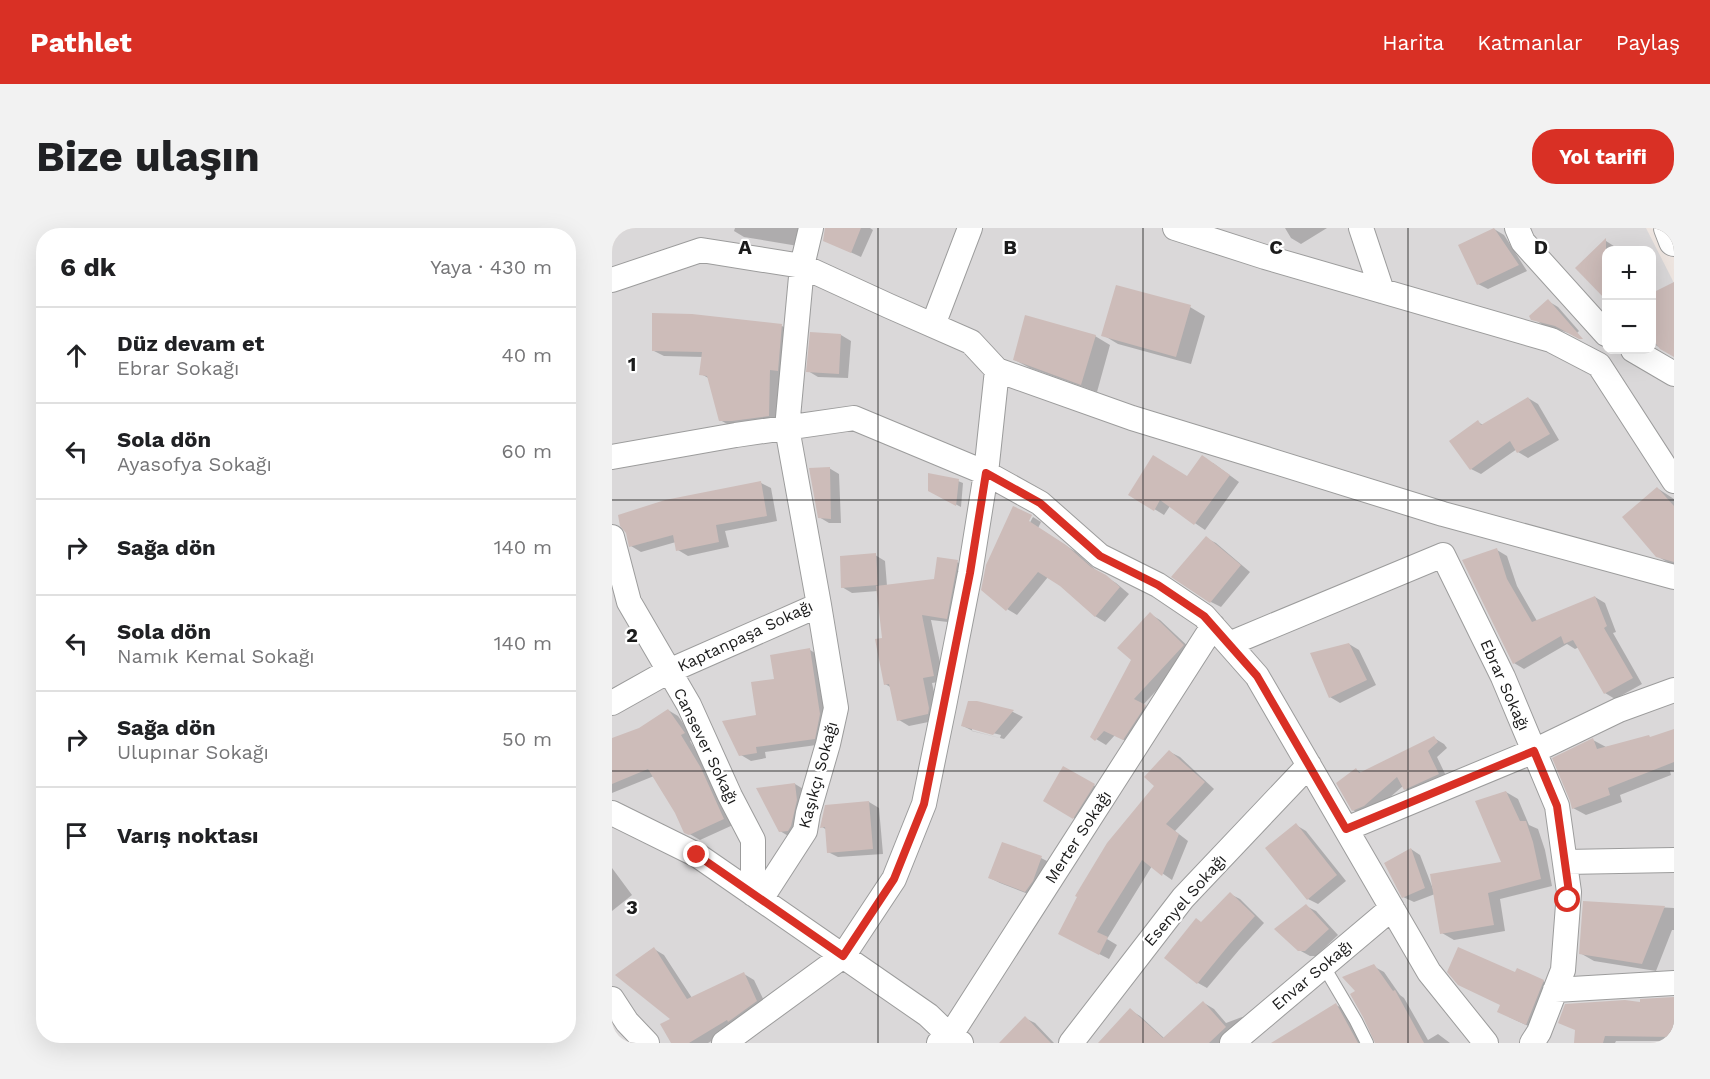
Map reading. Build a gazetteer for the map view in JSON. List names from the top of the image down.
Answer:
{
  "streets": {
    "street": [
      "Kaptanpaşa Sokağı",
      "Ebrar Sokağı",
      "Cansever Sokağı",
      "Kaşıkçı Sokağı",
      "Merter Sokağı",
      "Esenyel Sokağı",
      "Envar Sokağı"
    ]
  },
  "crossings": [
    ["Kaptanpaşa Sokağı", "Cansever Sokağı"],
    ["Kaptanpaşa Sokağı", "Kaşıkçı Sokağı"],
    ["Cansever Sokağı", "Kaşıkçı Sokağı"]
  ],
  "page": {
    "header": "Pathlet",
    "nav": ["Harita", "Katmanlar", "Paylaş"],
    "buttons": "Yol tarifi",
    "title": "Bize ulaşın",
    "heading": ["6 dk", "Yaya · 430 m"],
    "map_buttons": ["+", "−"],
    "list": [
      ["Düz devam et", "Ebrar Sokağı", "40 m"],
      ["Sola dön", "Ayasofya Sokağı", "60 m"],
      ["Sağa dön", "140 m"],
      ["Sola dön", "Namık Kemal Sokağı", "140 m"],
      ["Sağa dön", "Ulupınar Sokağı", "50 m"],
      "Varış noktası"
    ]
  },
  "grid": {
    "columns": [
      "A",
      "B",
      "C",
      "D"
    ],
    "rows": ["1", "2", "3"]
  }
}
